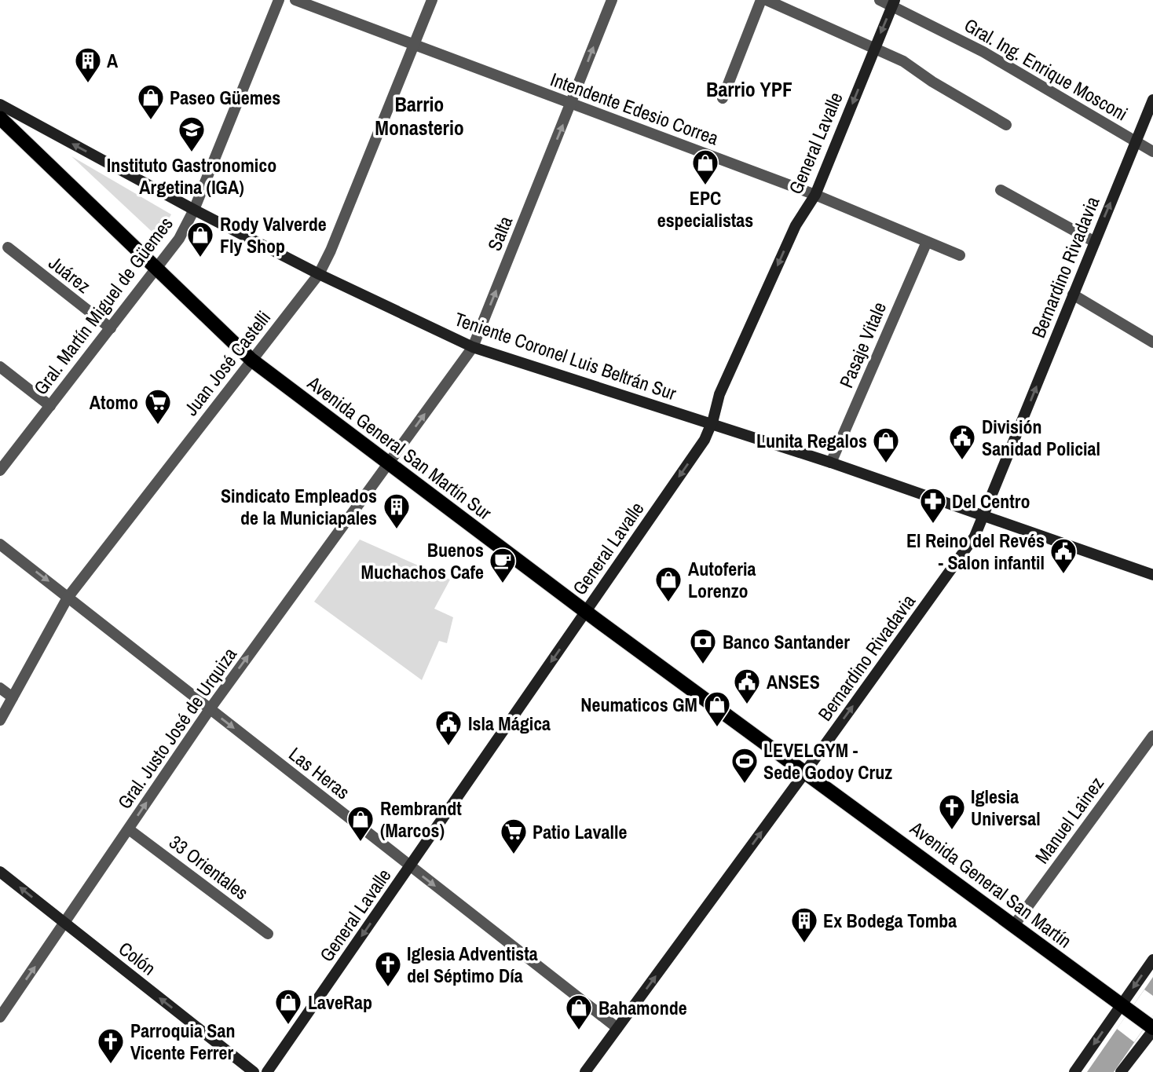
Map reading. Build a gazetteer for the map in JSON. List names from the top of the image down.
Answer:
{
  "streets": {
    "main road": ["Avenida General San Martín Sur", "Avenida General San Martín"],
    "street": [
      "Gral. Ing. Enrique Mosconi",
      "Intendente Edesio Correa",
      "General Lavalle",
      "Salta",
      "Bernardino Rivadavia",
      "Juárez",
      "Gral. Martín Miguel de Güemes",
      "Pasaje Vitale",
      "Teniente Coronel Luis Beltrán Sur",
      "Juan José Castelli",
      "Gral. Justo José de Urquiza",
      "Las Heras",
      "Manuel Lainez",
      "33 Orientales",
      "Colón"
    ]
  },
  "crossings": [
    ["Gral. Ing. Enrique Mosconi", "General Lavalle"],
    ["Gral. Ing. Enrique Mosconi", "Bernardino Rivadavia"],
    ["Intendente Edesio Correa", "General Lavalle"],
    ["Intendente Edesio Correa", "Salta"],
    ["Intendente Edesio Correa", "Pasaje Vitale"],
    ["Intendente Edesio Correa", "Juan José Castelli"],
    ["General Lavalle", "Teniente Coronel Luis Beltrán Sur"],
    ["General Lavalle", "Avenida General San Martín Sur"],
    ["General Lavalle", "Las Heras"],
    ["Salta", "Teniente Coronel Luis Beltrán Sur"],
    ["Salta", "Avenida General San Martín Sur"],
    ["Salta", "Gral. Justo José de Urquiza"],
    ["Bernardino Rivadavia", "Teniente Coronel Luis Beltrán Sur"],
    ["Bernardino Rivadavia", "Avenida General San Martín Sur"],
    ["Bernardino Rivadavia", "Las Heras"],
    ["Bernardino Rivadavia", "Avenida General San Martín"],
    ["Juárez", "Gral. Martín Miguel de Güemes"],
    ["Gral. Martín Miguel de Güemes", "Teniente Coronel Luis Beltrán Sur"],
    ["Gral. Martín Miguel de Güemes", "Avenida General San Martín Sur"],
    ["Pasaje Vitale", "Teniente Coronel Luis Beltrán Sur"],
    ["Teniente Coronel Luis Beltrán Sur", "Juan José Castelli"],
    ["Teniente Coronel Luis Beltrán Sur", "Avenida General San Martín Sur"],
    ["Juan José Castelli", "Avenida General San Martín Sur"],
    ["Juan José Castelli", "Las Heras"],
    ["Avenida General San Martín Sur", "Gral. Justo José de Urquiza"],
    ["Avenida General San Martín Sur", "Avenida General San Martín"],
    ["Gral. Justo José de Urquiza", "Las Heras"],
    ["Gral. Justo José de Urquiza", "33 Orientales"],
    ["Gral. Justo José de Urquiza", "Colón"],
    ["Manuel Lainez", "Avenida General San Martín"]
  ],
  "one_way": [
    "General Lavalle",
    "Salta",
    "Bernardino Rivadavia",
    "Gral. Justo José de Urquiza",
    "Las Heras",
    "Colón"
  ],
  "districts": ["Barrio YPF", "Barrio Monasterio"],
  "places": {
    "building": ["A", "Sindicato Empleados de la Municiapales", "Ex Bodega Tomba"],
    "shop": [
      "Paseo Güemes",
      "EPC especialistas",
      "Rody Valverde Fly Shop",
      "Lunita Regalos",
      "Autoferia Lorenzo",
      "Neumaticos GM",
      "Rembrandt (Marcos)",
      "LaveRap",
      "Bahamonde"
    ],
    "school or university": ["Instituto Gastronomico Argetina (IGA)"],
    "supermarket": ["Atomo", "Patio Lavalle"],
    "public building": [
      "División Sanidad Policial",
      "El Reino del Revés - Salon infantil",
      "ANSES",
      "Isla Mágica"
    ],
    "pharmacy": ["Del Centro"],
    "cafe": ["Buenos Muchachos Cafe"],
    "bank": ["Banco Santander"],
    "sports": ["LEVELGYM - Sede Godoy Cruz"],
    "church": ["Iglesia Universal", "Iglesia Adventista del Séptimo Día", "Parroquia San Vicente Ferrer"]
  }
}
